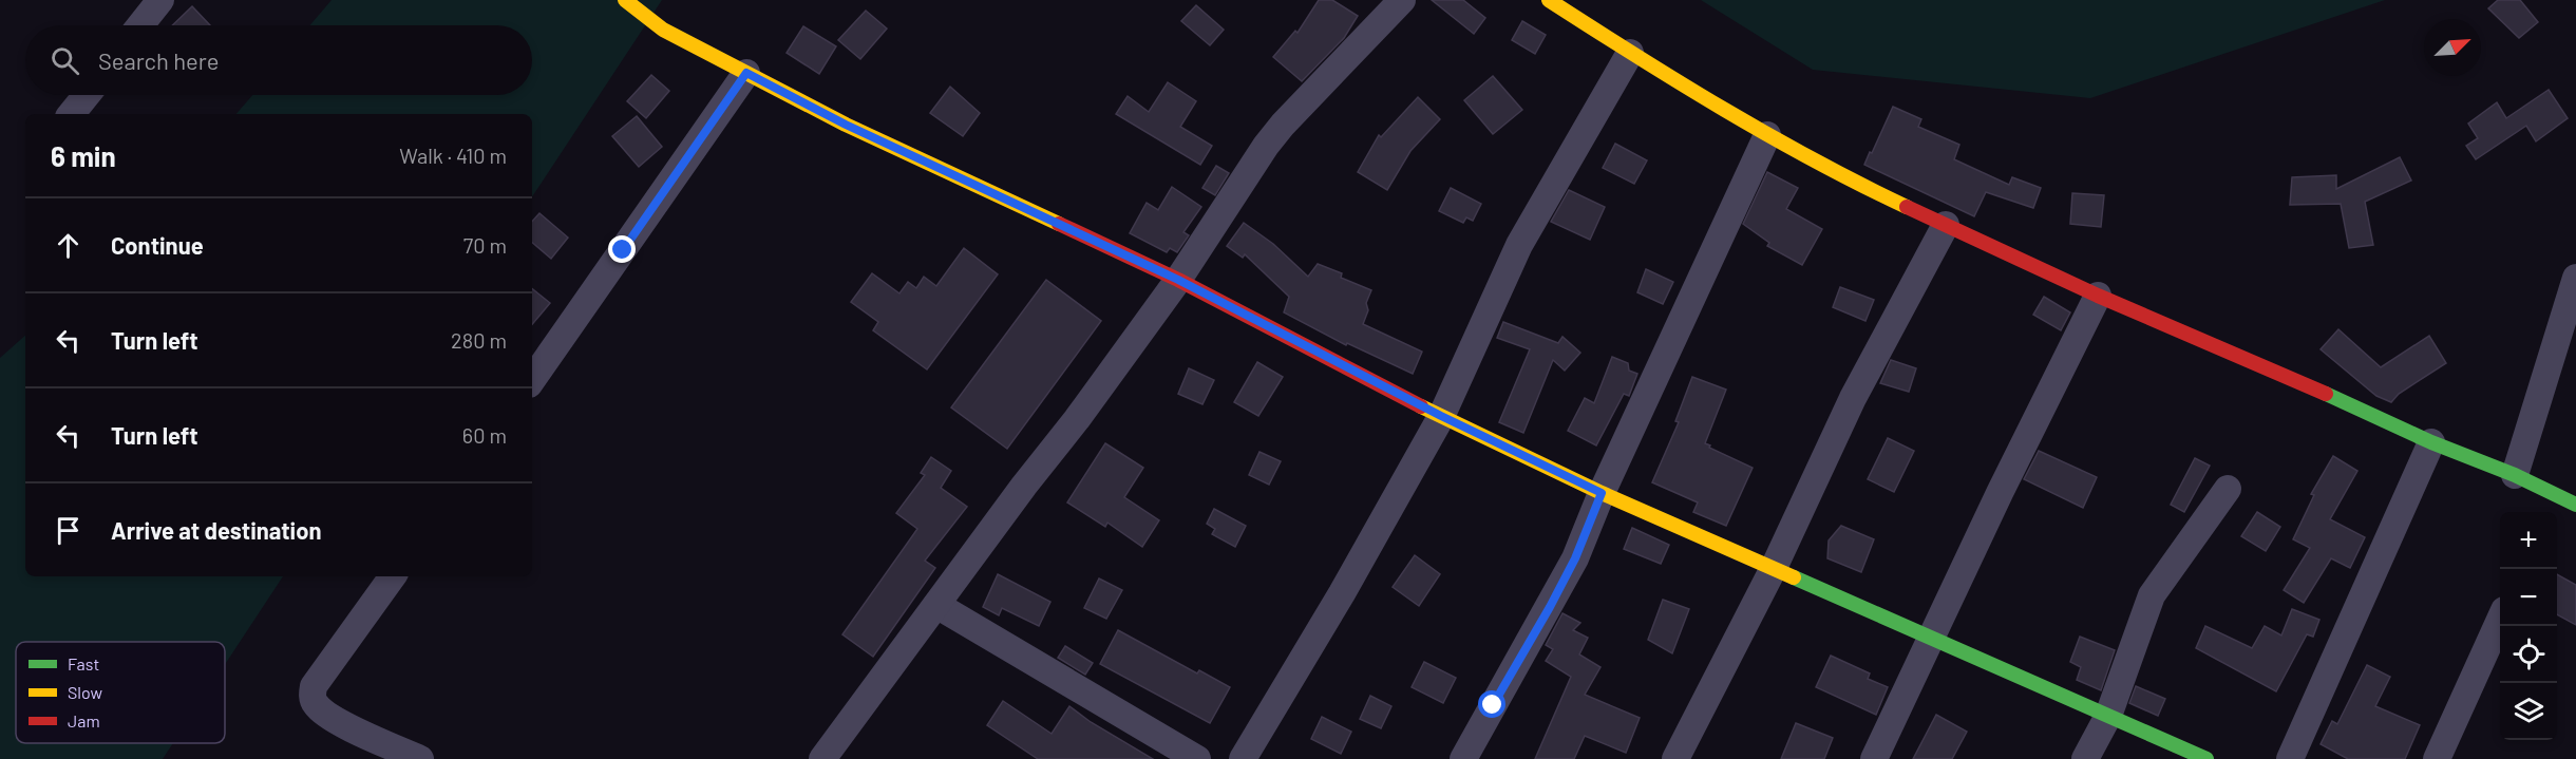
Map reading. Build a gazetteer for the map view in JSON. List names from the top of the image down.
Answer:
{
  "legend": ["Fast", "Slow", "Jam"],
  "north": "top right",
  "page": {
    "search": "Search here",
    "heading": ["6 min", "Walk · 410 m"],
    "list": [
      ["Continue", "70 m"],
      ["Turn left", "280 m"],
      ["Turn left", "60 m"],
      "Arrive at destination"
    ],
    "map_buttons": ["+", "−"]
  }
}
